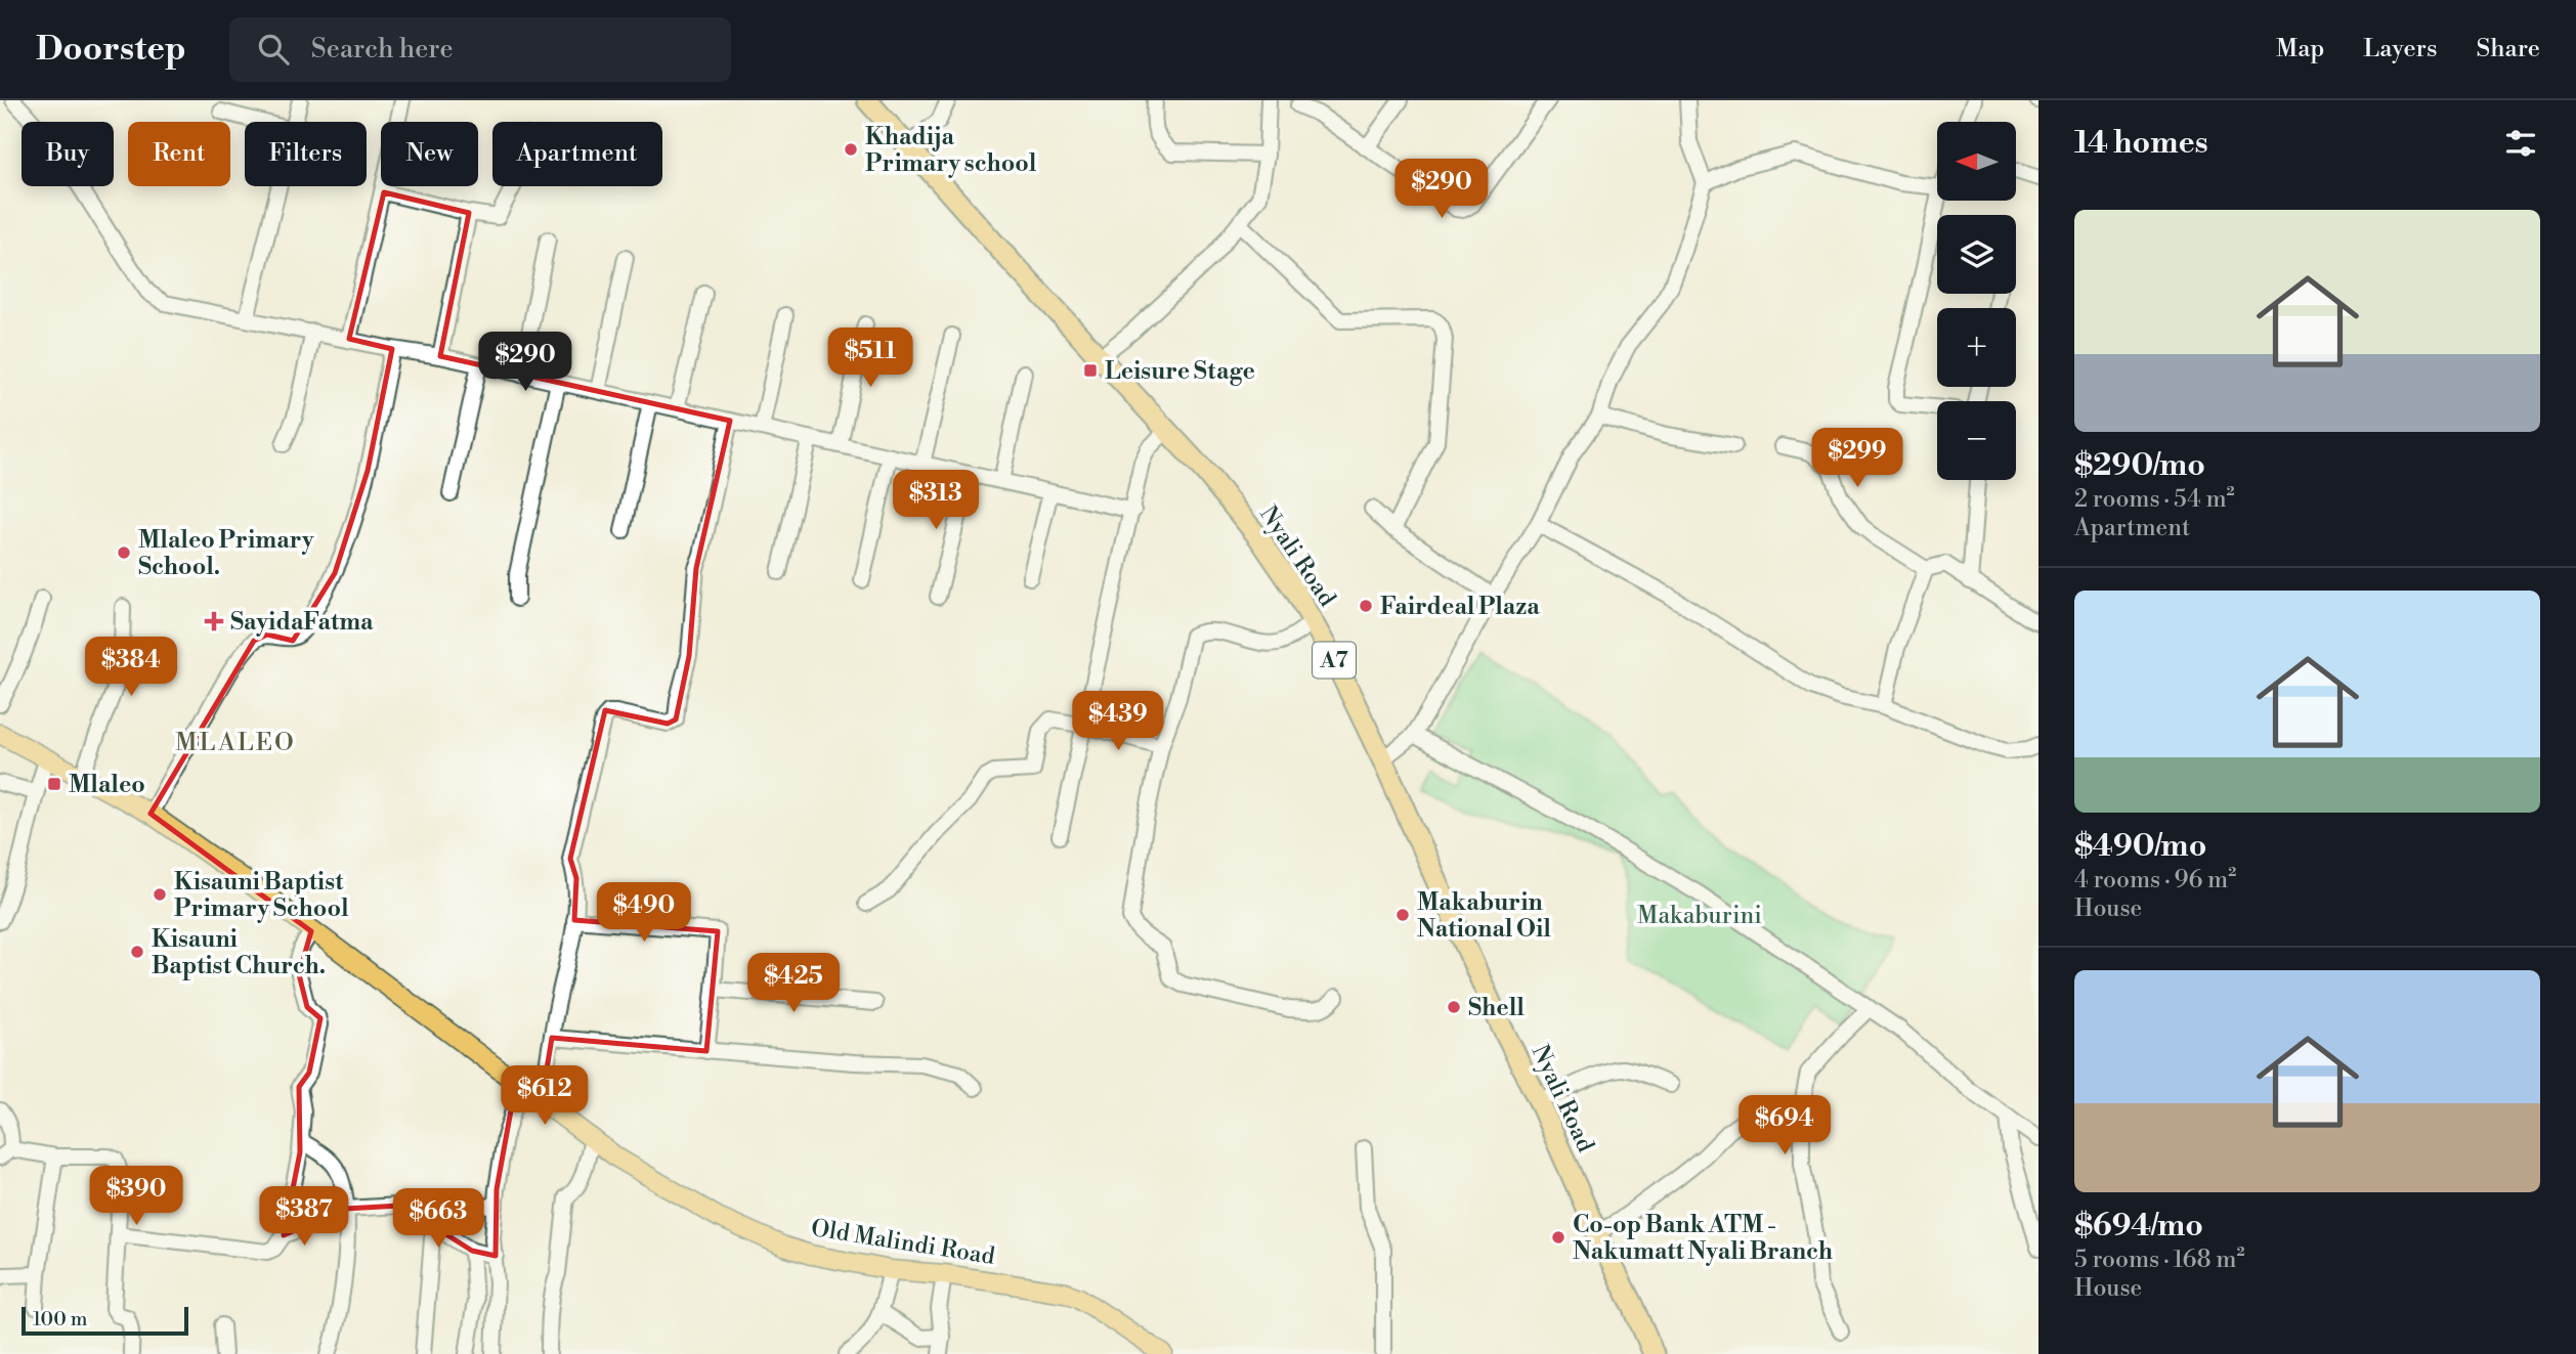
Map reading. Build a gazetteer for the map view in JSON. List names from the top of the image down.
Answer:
{
  "streets": {
    "highway": ["Nyali Road", "A7"],
    "main road": ["Old Malindi Road"]
  },
  "districts": ["MLALEO"],
  "parks": ["Makaburini"],
  "places": {
    "other": [
      "Khadija Primary school",
      "Mlaleo Primary School.",
      "Fairdeal Plaza",
      "Kisauni Baptist Primary School",
      "Makaburin National Oil",
      "Kisauni Baptist Church.",
      "Shell",
      "Co-op Bank ATM - Nakumatt Nyali Branch"
    ],
    "transit": ["Leisure Stage", "Mlaleo"],
    "health": ["SayidaFatma"]
  },
  "scale_bar": "100 m",
  "north": "left",
  "page": {
    "header": "Doorstep",
    "search": "Search here",
    "nav": ["Map", "Layers", "Share"],
    "heading": "14 homes",
    "map_buttons": ["+", "−"],
    "chip": [
      "Buy",
      "Rent",
      "Filters",
      "New",
      "Apartment"
    ],
    "price": [
      "$290",
      "$511",
      "$290",
      "$299",
      "$313",
      "$384",
      "$439",
      "$490",
      "$425",
      "$612",
      "$694",
      "$390",
      "$387",
      "$663"
    ],
    "list": [
      {
        "name": "$290/mo",
        "note": "2 rooms · 54 m² · Apartment"
      },
      {
        "name": "$490/mo",
        "note": "4 rooms · 96 m² · House"
      },
      {
        "name": "$694/mo",
        "note": "5 rooms · 168 m² · House"
      }
    ],
    "scale": "100 m"
  }
}
